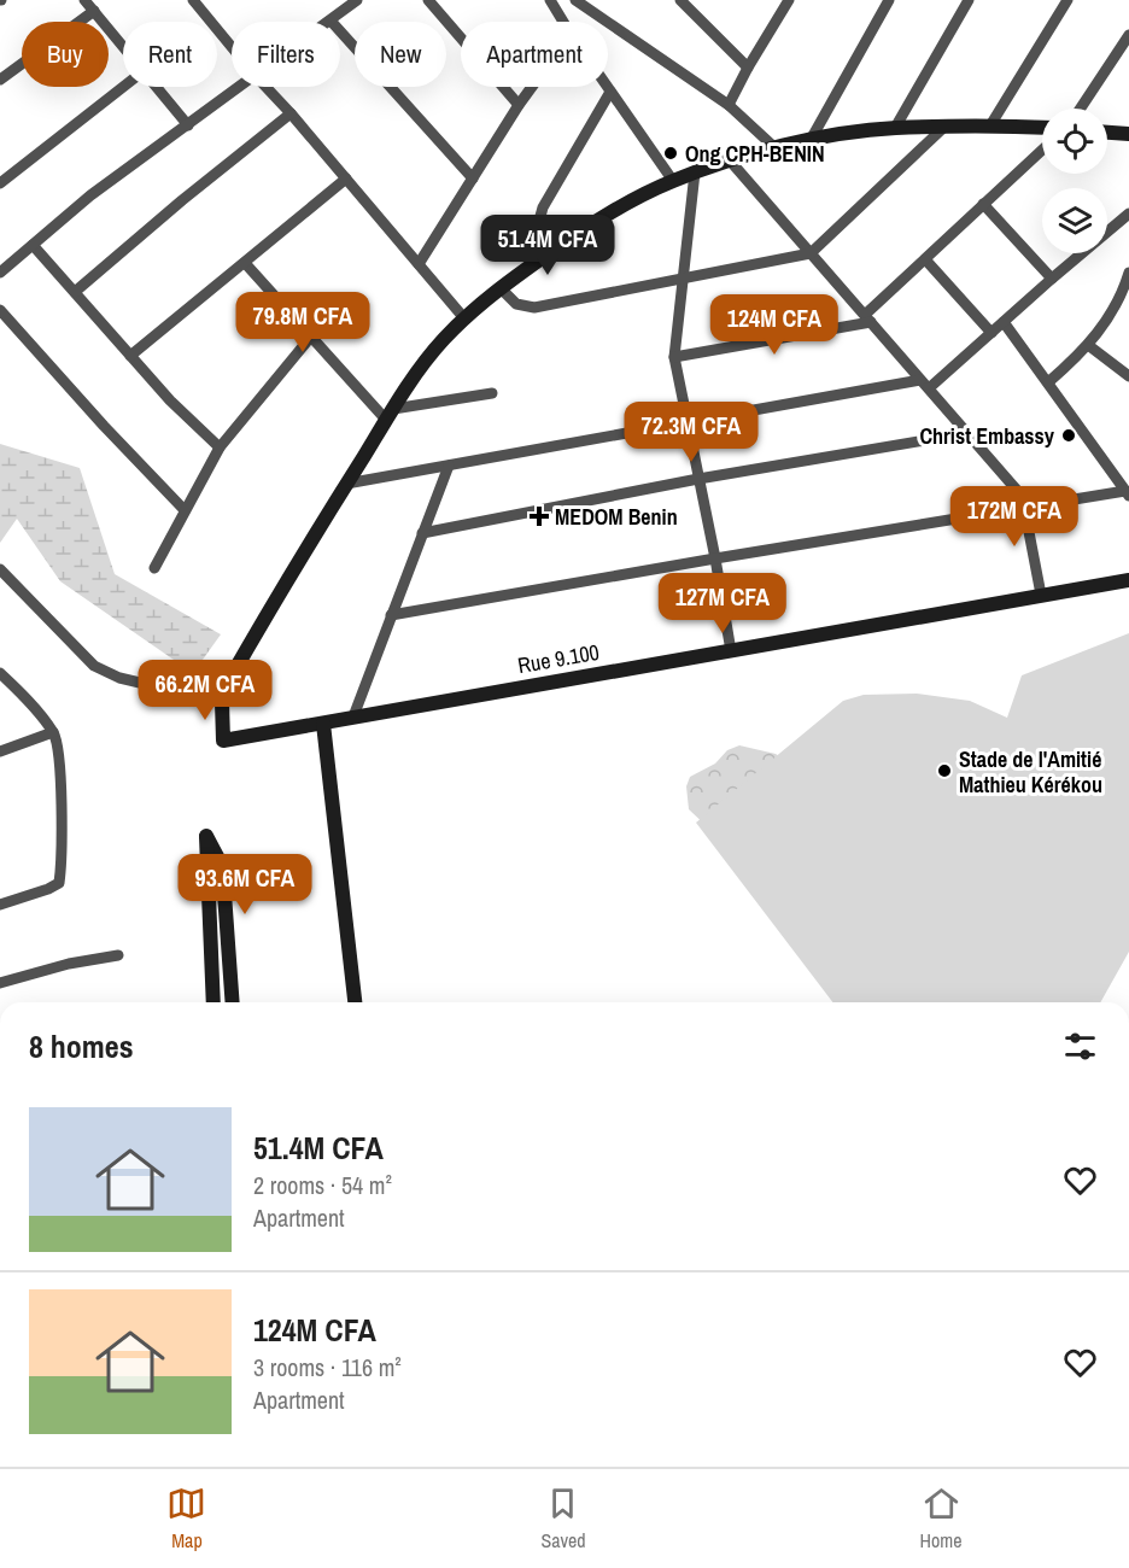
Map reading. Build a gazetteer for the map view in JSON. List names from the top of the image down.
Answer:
{
  "streets": {
    "street": ["Rue 9.100"]
  },
  "places": {
    "other": ["Ong CPH-BENIN", "Christ Embassy", "Stade de l'Amitié Mathieu Kérékou"],
    "health": ["MEDOM Benin"]
  },
  "page": {
    "chip": [
      "Buy",
      "Rent",
      "Filters",
      "New",
      "Apartment"
    ],
    "price": [
      "51.4M CFA",
      "79.8M CFA",
      "124M CFA",
      "72.3M CFA",
      "172M CFA",
      "127M CFA",
      "66.2M CFA",
      "93.6M CFA"
    ],
    "heading": "8 homes",
    "list": [
      {
        "name": "51.4M CFA",
        "note": "2 rooms · 54 m² · Apartment"
      },
      {
        "name": "124M CFA",
        "note": "3 rooms · 116 m² · Apartment"
      }
    ],
    "tabs": ["Map", "Saved", "Home"]
  }
}
